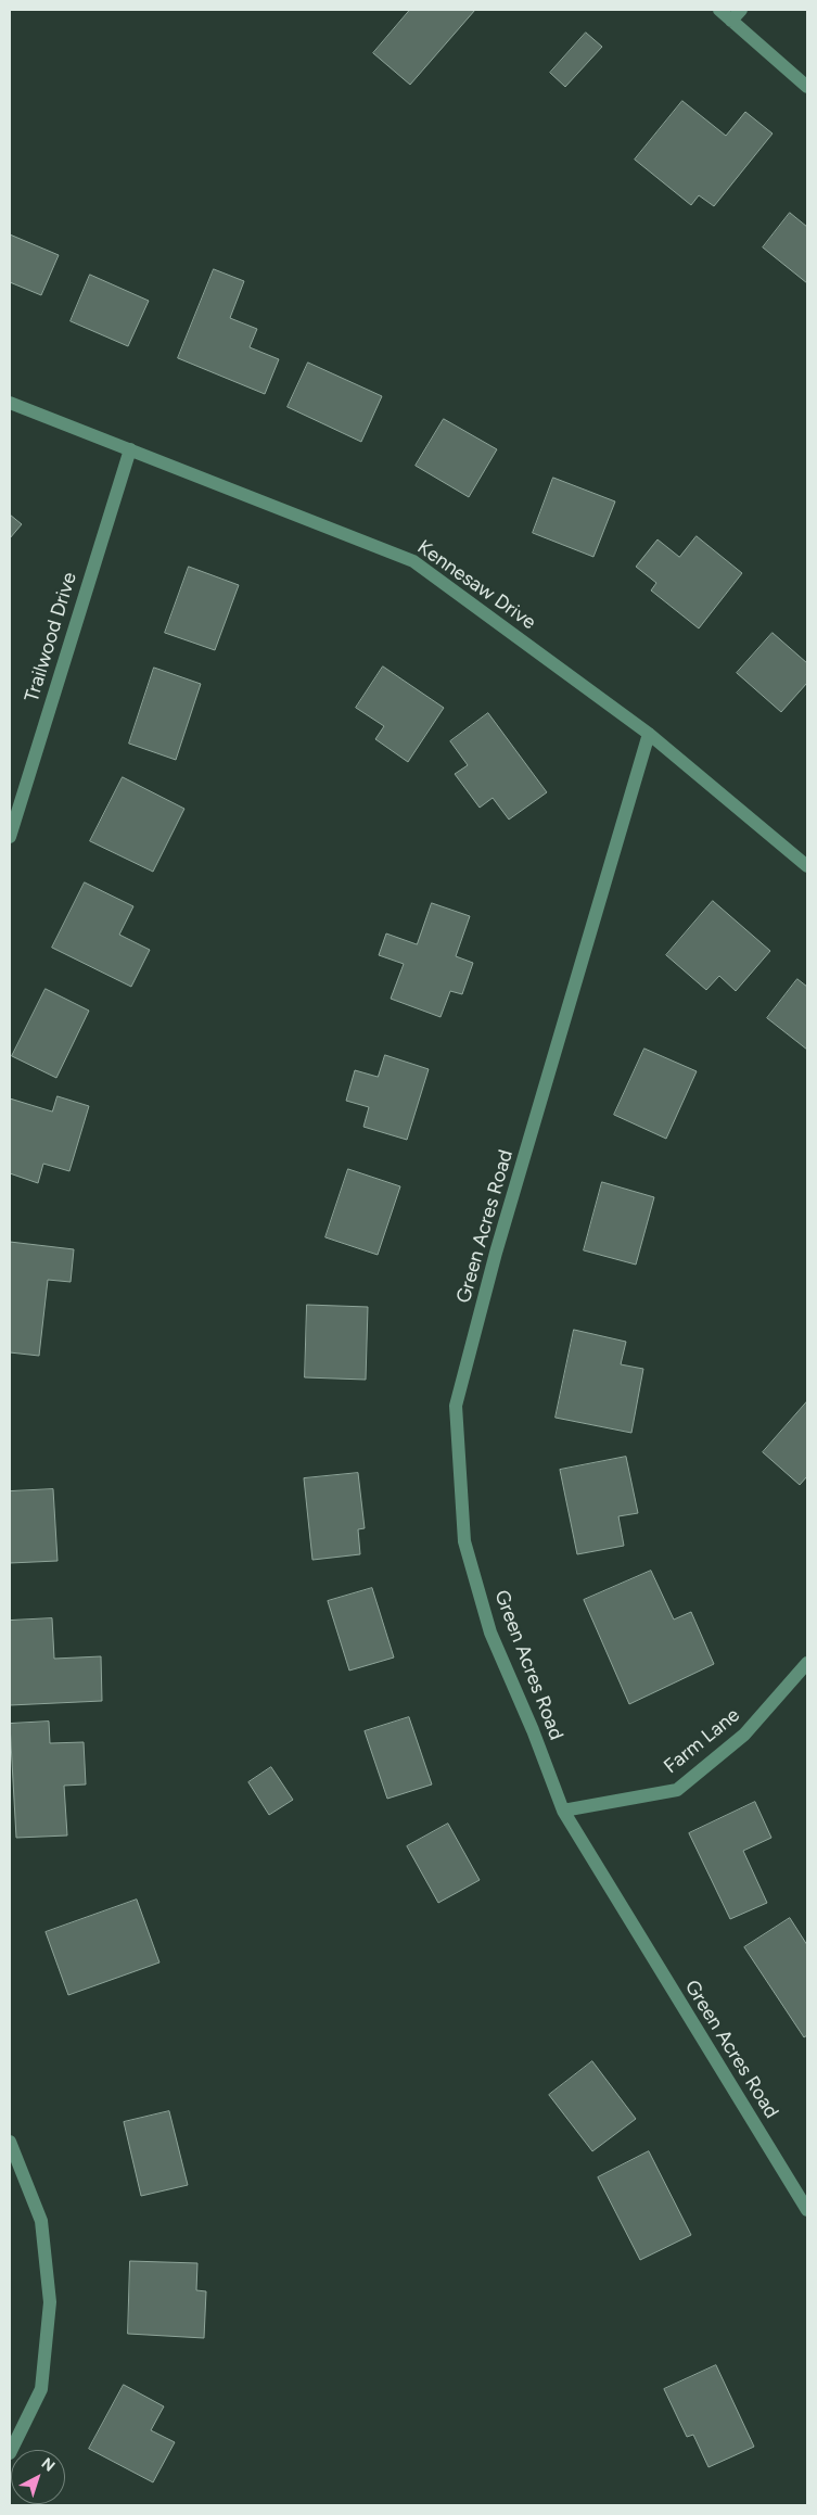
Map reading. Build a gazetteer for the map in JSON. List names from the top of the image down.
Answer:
{
  "streets": {
    "street": [
      "Kennesaw Drive",
      "Trailwood Drive",
      "Green Acres Road",
      "Farm Lane"
    ]
  },
  "crossings": [
    ["Kennesaw Drive", "Trailwood Drive"],
    ["Kennesaw Drive", "Green Acres Road"],
    ["Green Acres Road", "Farm Lane"]
  ],
  "north": "top right"
}
